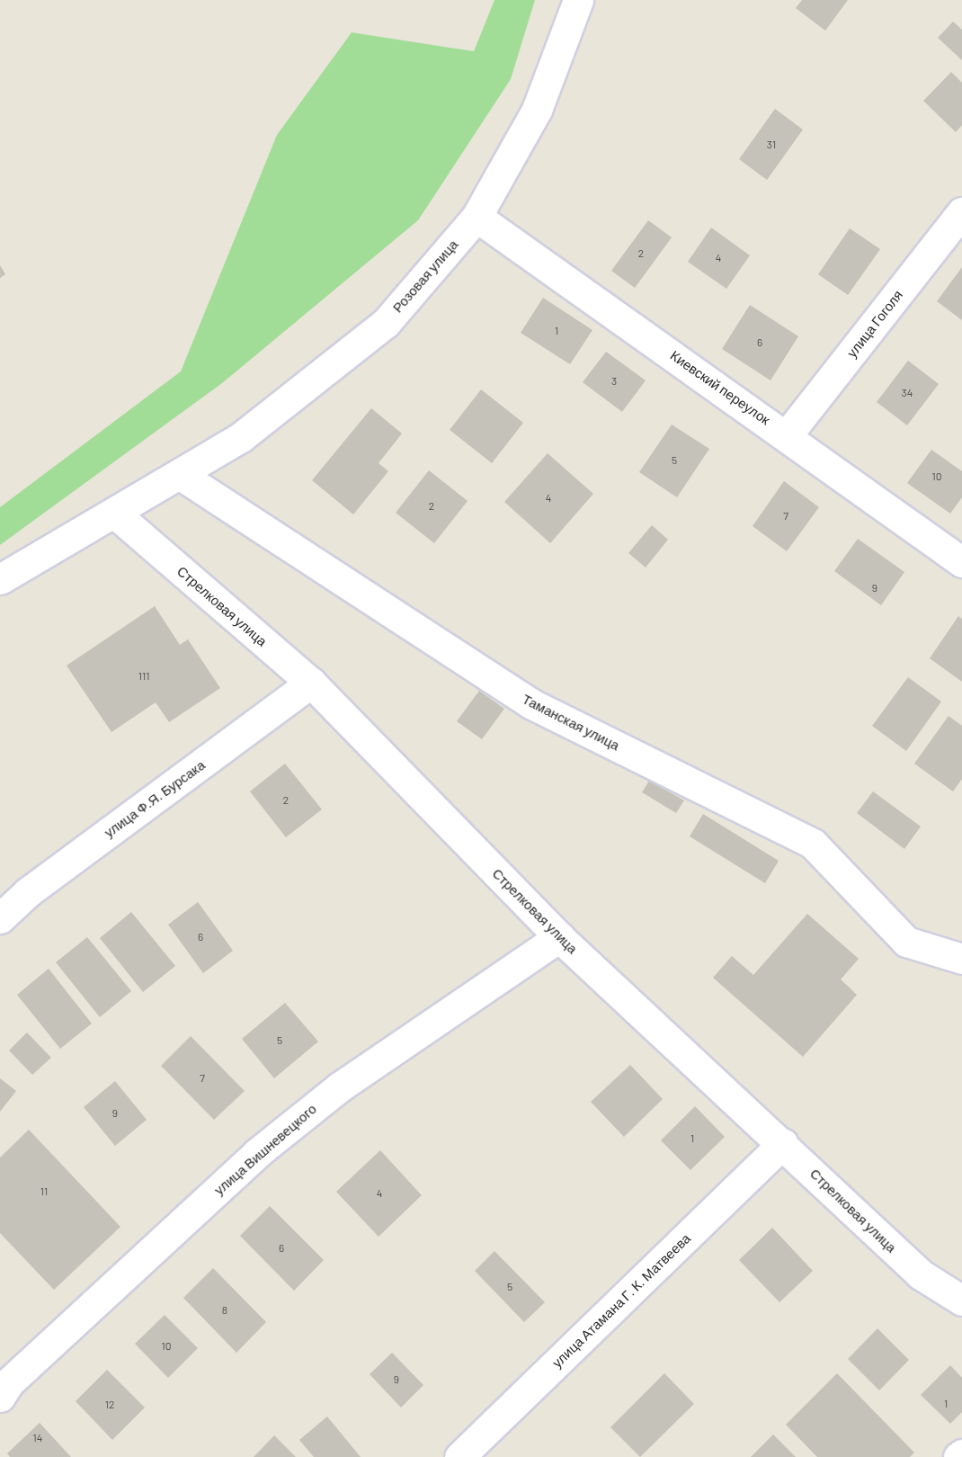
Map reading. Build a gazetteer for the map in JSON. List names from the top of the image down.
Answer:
{
  "streets": {
    "street": [
      "Розовая улица",
      "улица Гоголя",
      "Киевский переулок",
      "Стрелковая улица",
      "Таманская улица",
      "улица Ф.Я. Бурсака",
      "улица Вишневецкого",
      "улица Атамана Г. К. Матвеева"
    ]
  },
  "crossings": [
    ["Розовая улица", "Киевский переулок"],
    ["Розовая улица", "Стрелковая улица"],
    ["Розовая улица", "Таманская улица"],
    ["улица Гоголя", "Киевский переулок"],
    ["Стрелковая улица", "улица Ф.Я. Бурсака"],
    ["Стрелковая улица", "улица Вишневецкого"],
    ["Стрелковая улица", "улица Атамана Г. К. Матвеева"]
  ],
  "house_numbers": [
    "31",
    "2",
    "4",
    "1",
    "6",
    "3",
    "34",
    "5",
    "10",
    "4",
    "2",
    "7",
    "9",
    "111",
    "2",
    "6",
    "5",
    "7",
    "9",
    "1",
    "11",
    "4",
    "6",
    "5",
    "8",
    "10",
    "9",
    "1",
    "12",
    "14"
  ]
}
